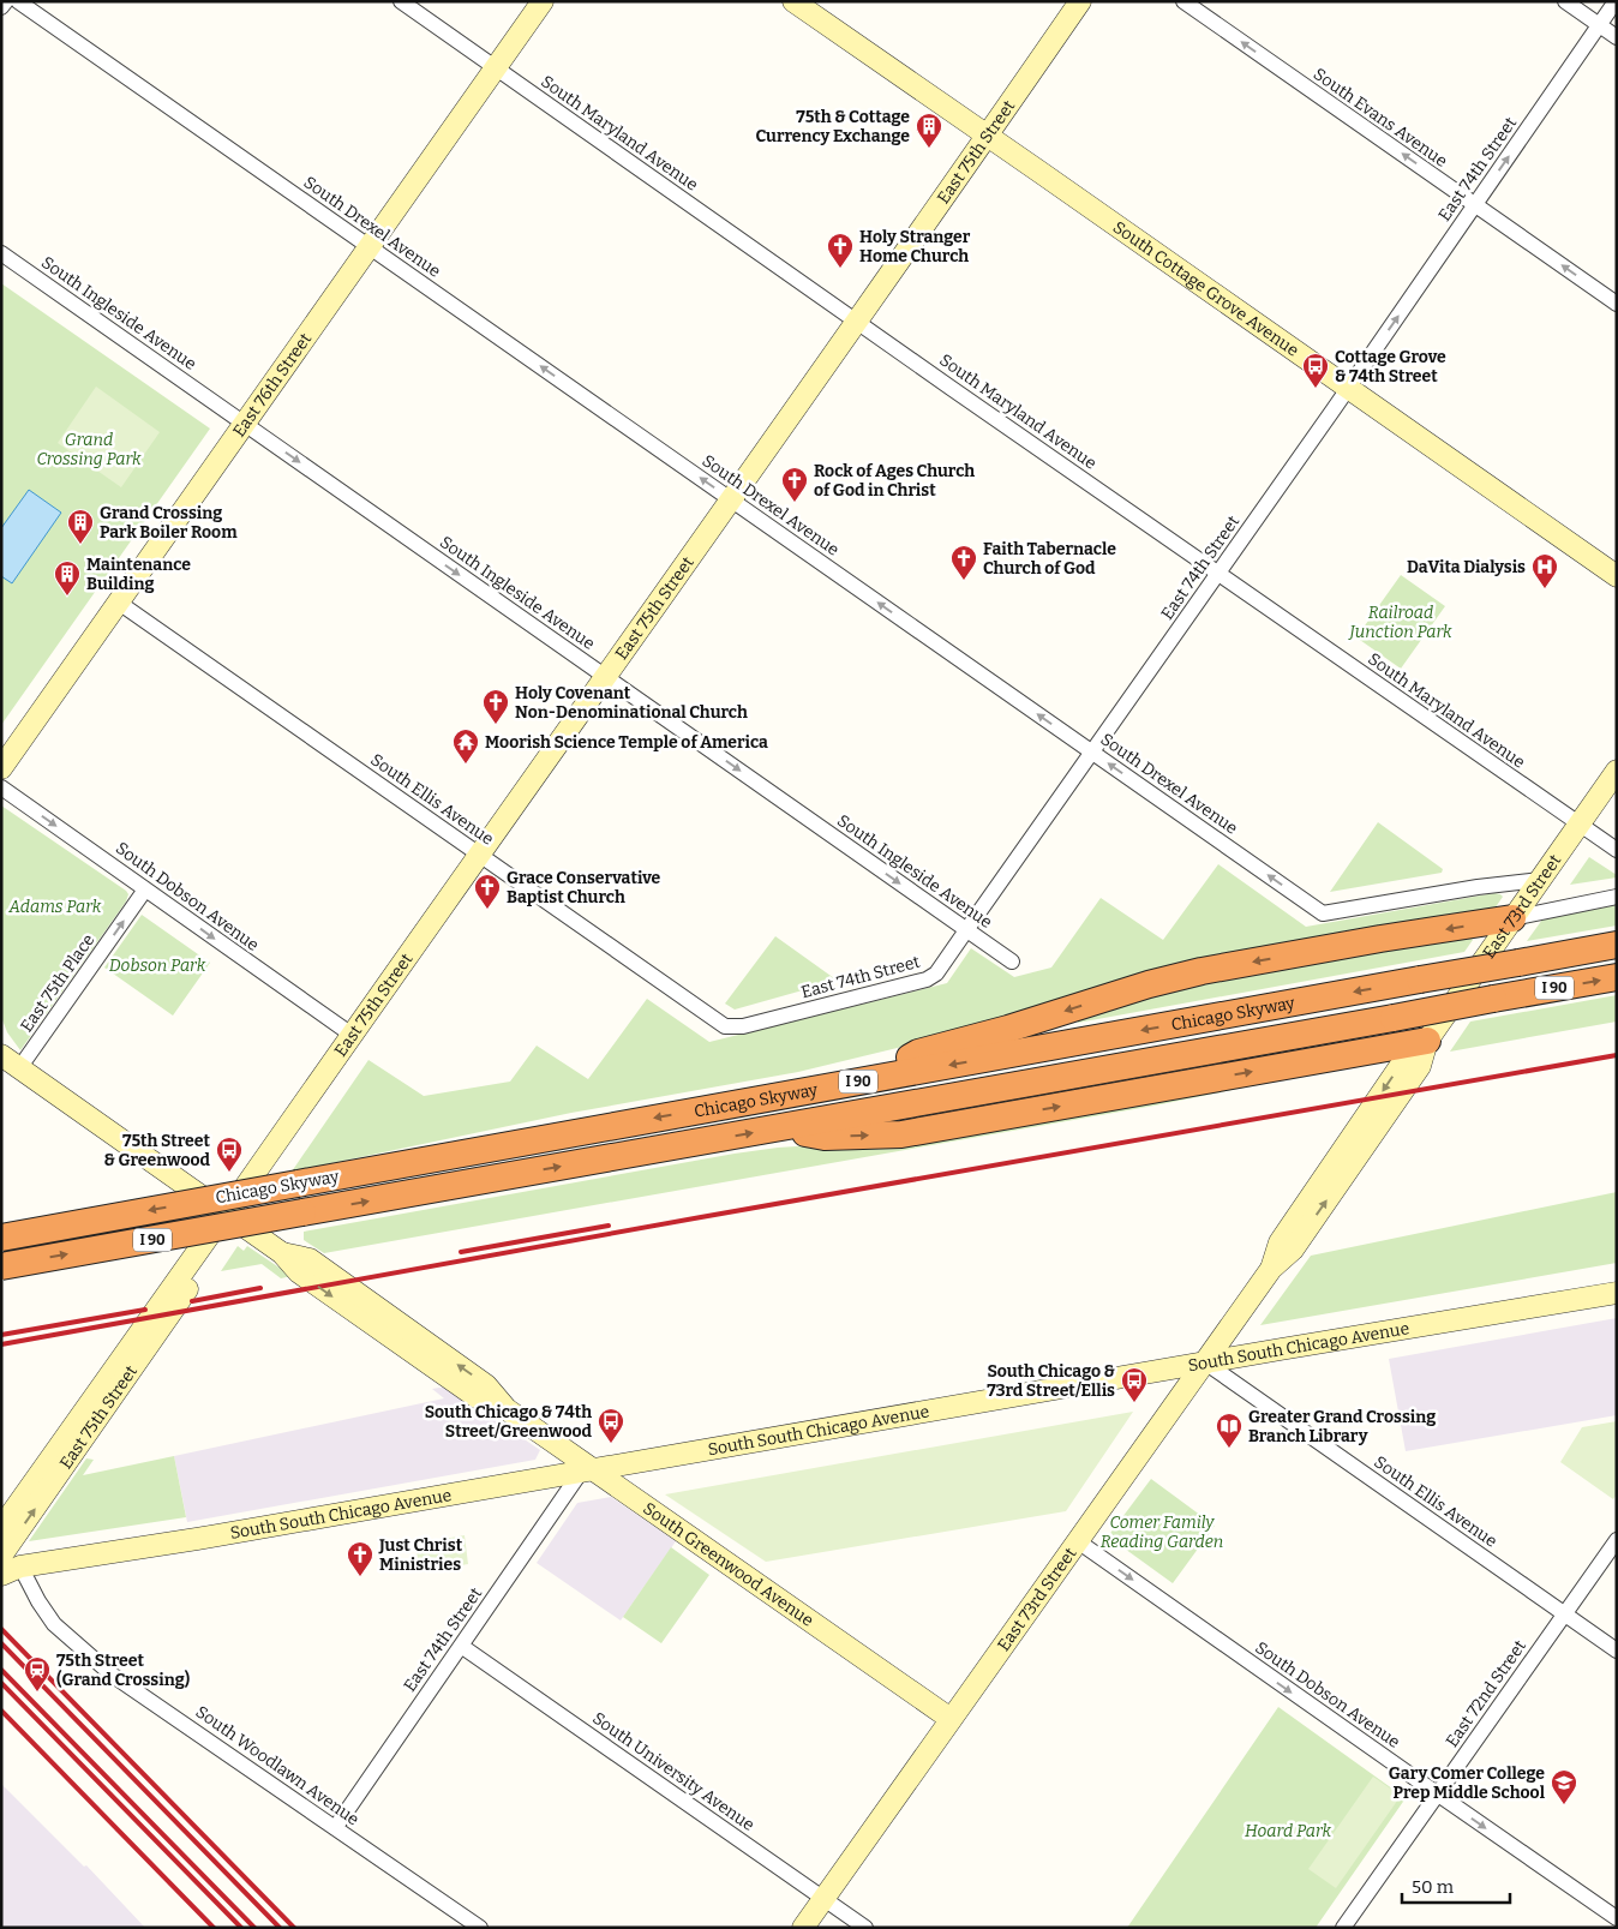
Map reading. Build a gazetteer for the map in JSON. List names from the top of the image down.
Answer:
{
  "streets": {
    "highway": ["I 90", "Chicago Skyway"],
    "street": [
      "South Evans Avenue",
      "South Maryland Avenue",
      "East 75th Street",
      "East 74th Street",
      "South Drexel Avenue",
      "South Cottage Grove Avenue",
      "South Ingleside Avenue",
      "East 76th Street",
      "South Ellis Avenue",
      "South Dobson Avenue",
      "East 73rd Street",
      "East 75th Place",
      "South South Chicago Avenue",
      "South Greenwood Avenue",
      "East 72nd Street",
      "South Woodlawn Avenue",
      "South University Avenue"
    ]
  },
  "crossings": [
    ["South Evans Avenue", "East 74th Street"],
    ["South Maryland Avenue", "East 75th Street"],
    ["South Maryland Avenue", "East 74th Street"],
    ["South Maryland Avenue", "East 76th Street"],
    ["South Maryland Avenue", "East 73rd Street"],
    ["East 75th Street", "South Drexel Avenue"],
    ["East 75th Street", "South Cottage Grove Avenue"],
    ["East 75th Street", "South Ingleside Avenue"],
    ["East 75th Street", "South Ellis Avenue"],
    ["East 75th Street", "South Dobson Avenue"],
    ["East 75th Street", "South Greenwood Avenue"],
    ["East 74th Street", "South Drexel Avenue"],
    ["East 74th Street", "South Cottage Grove Avenue"],
    ["East 74th Street", "South Ingleside Avenue"],
    ["East 74th Street", "South Ellis Avenue"],
    ["East 74th Street", "South South Chicago Avenue"],
    ["East 74th Street", "South Greenwood Avenue"],
    ["East 74th Street", "South Woodlawn Avenue"],
    ["East 74th Street", "South University Avenue"],
    ["South Drexel Avenue", "East 76th Street"],
    ["South Drexel Avenue", "East 73rd Street"],
    ["South Ingleside Avenue", "East 76th Street"],
    ["East 76th Street", "South Ellis Avenue"],
    ["South Ellis Avenue", "East 73rd Street"],
    ["South Ellis Avenue", "South South Chicago Avenue"],
    ["South Ellis Avenue", "East 72nd Street"],
    ["South Dobson Avenue", "East 73rd Street"],
    ["South Dobson Avenue", "East 75th Place"],
    ["South Dobson Avenue", "East 72nd Street"],
    ["East 73rd Street", "South South Chicago Avenue"],
    ["East 73rd Street", "South Greenwood Avenue"],
    ["East 73rd Street", "South University Avenue"],
    ["East 75th Place", "South Greenwood Avenue"],
    ["South South Chicago Avenue", "South Greenwood Avenue"],
    ["South South Chicago Avenue", "South Woodlawn Avenue"]
  ],
  "one_way": [
    "South Evans Avenue",
    "South Drexel Avenue",
    "South Ingleside Avenue",
    "South Dobson Avenue",
    "East 75th Place"
  ],
  "parks": [
    "Grand Crossing Park",
    "Railroad Junction Park",
    "Adams Park",
    "Dobson Park",
    "Comer Family Reading Garden",
    "Hoard Park"
  ],
  "places": {
    "building": ["75th & Cottage Currency Exchange", "Grand Crossing Park Boiler Room", "Maintenance Building"],
    "church": [
      "Holy Stranger Home Church",
      "Rock of Ages Church of God in Christ",
      "Faith Tabernacle Church of God",
      "Holy Covenant Non-Denominational Church",
      "Grace Conservative Baptist Church",
      "Just Christ Ministries"
    ],
    "bus stop": [
      "Cottage Grove & 74th Street",
      "75th Street & Greenwood",
      "South Chicago & 73rd Street/Ellis",
      "South Chicago & 74th Street/Greenwood"
    ],
    "hospital": ["DaVita Dialysis"],
    "temple": ["Moorish Science Temple of America"],
    "library": ["Greater Grand Crossing Branch Library"],
    "station": ["75th Street (Grand Crossing)"],
    "school or university": ["Gary Comer College Prep Middle School"]
  },
  "scale_bar": "50 m"
}
